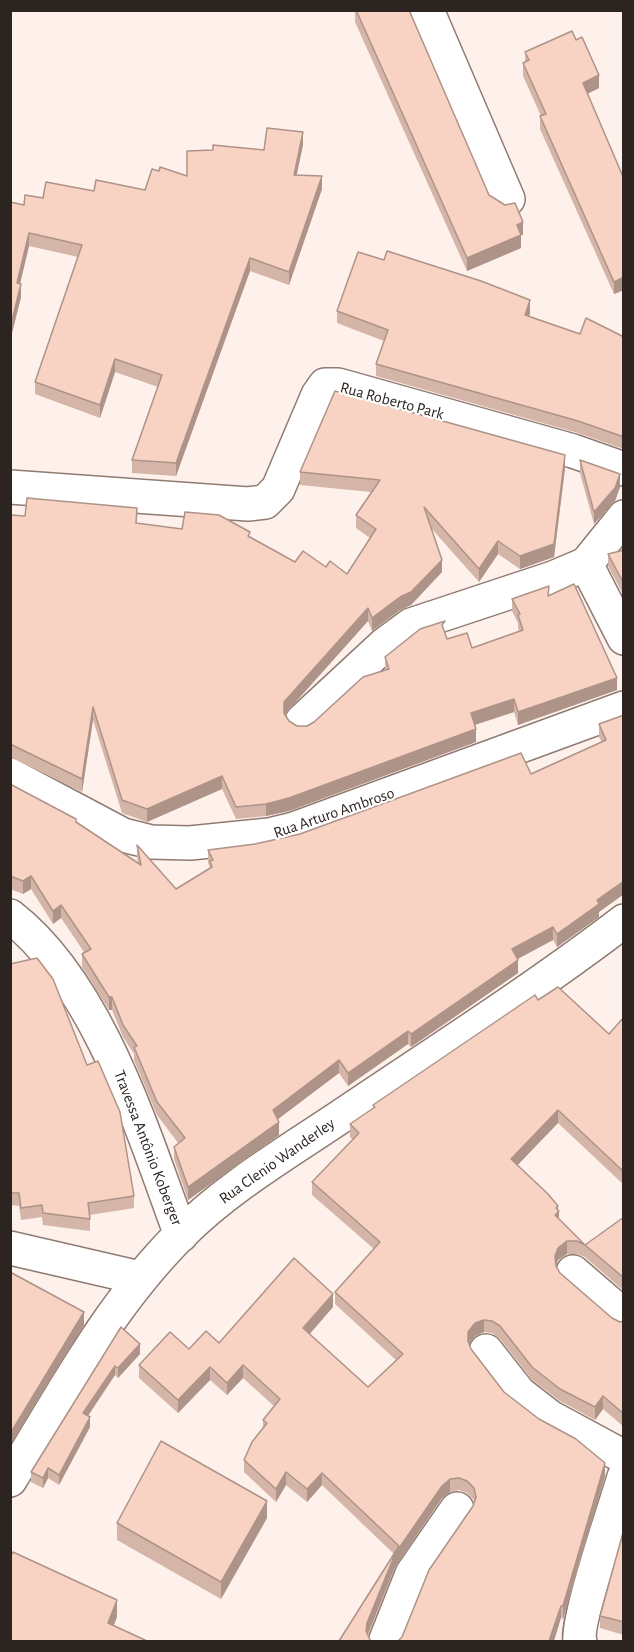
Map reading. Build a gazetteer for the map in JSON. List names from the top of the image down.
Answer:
{
  "streets": {
    "street": [
      "Rua Roberto Park",
      "Rua Arturo Ambroso",
      "Travessa Antônio Koberger",
      "Rua Clenio Wanderley"
    ]
  },
  "crossings": [
    ["Travessa Antônio Koberger", "Rua Clenio Wanderley"]
  ]
}
